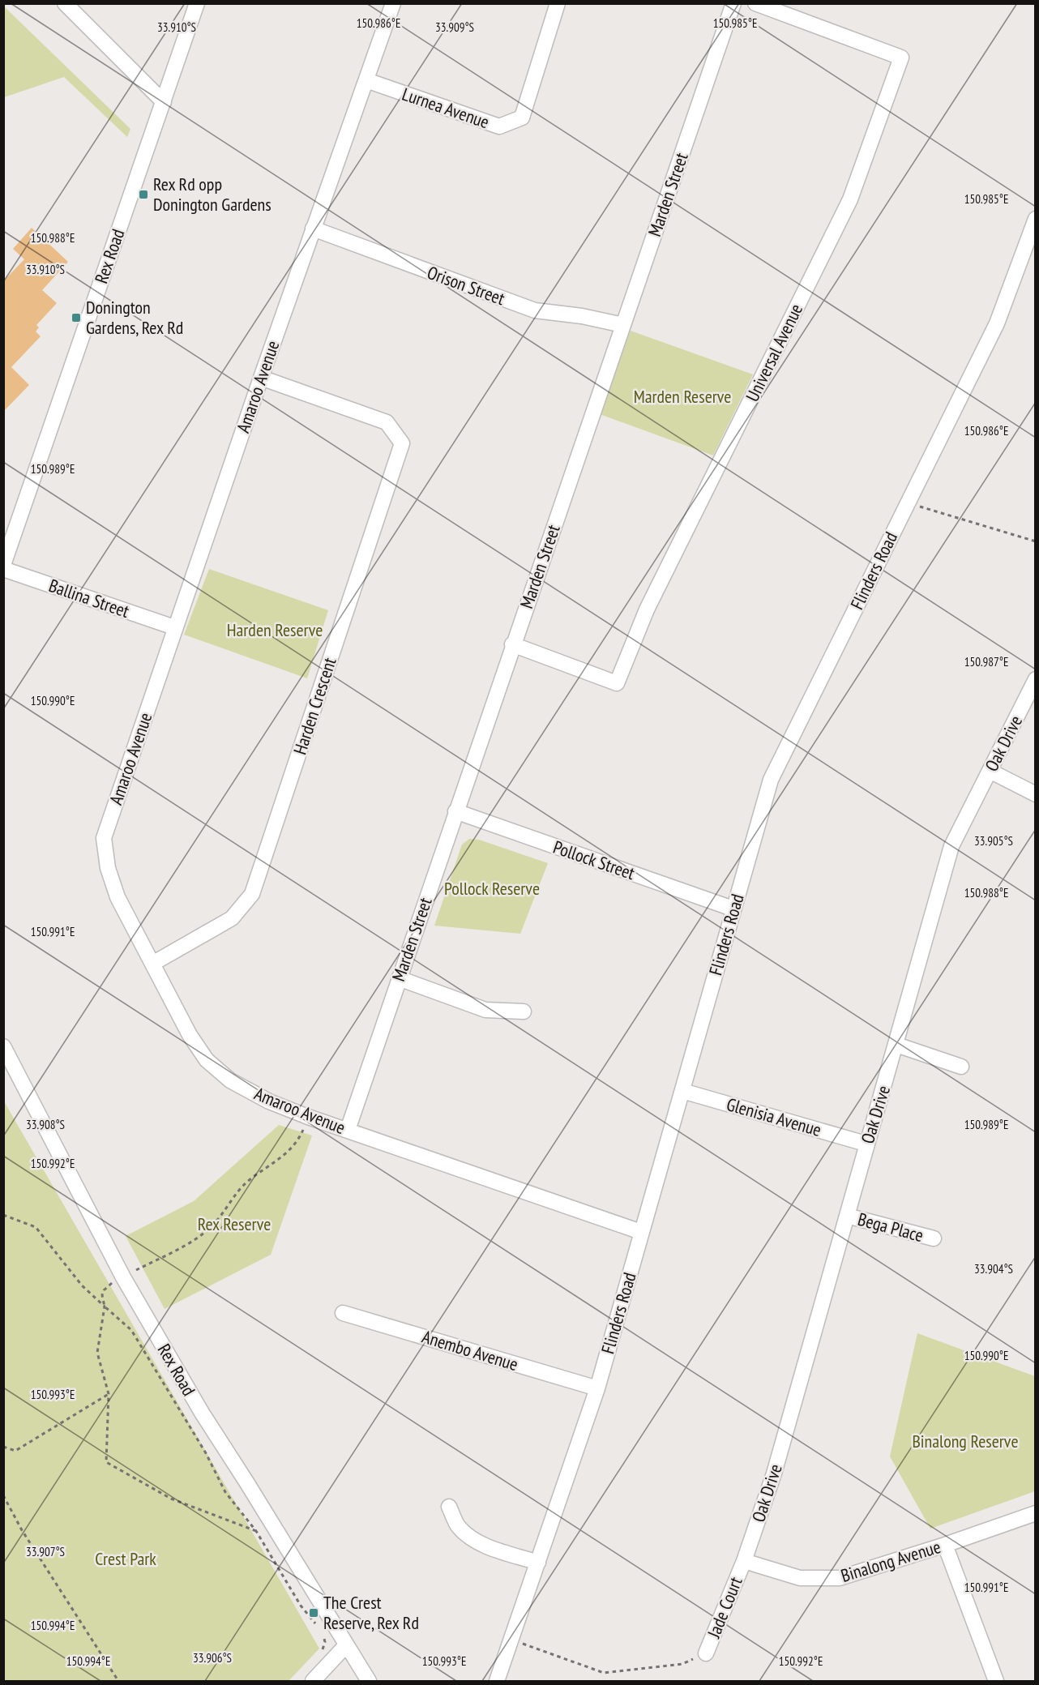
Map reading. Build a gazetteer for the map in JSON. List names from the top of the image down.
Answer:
{
  "streets": {
    "street": [
      "Lurnea Avenue",
      "Marden Street",
      "Rex Road",
      "Orison Street",
      "Universal Avenue",
      "Amaroo Avenue",
      "Flinders Road",
      "Ballina Street",
      "Harden Crescent",
      "Oak Drive",
      "Pollock Street",
      "Glenisia Avenue",
      "Bega Place",
      "Anembo Avenue",
      "Binalong Avenue",
      "Jade Court"
    ]
  },
  "crossings": [
    ["Lurnea Avenue", "Amaroo Avenue"],
    ["Marden Street", "Orison Street"],
    ["Marden Street", "Universal Avenue"],
    ["Marden Street", "Amaroo Avenue"],
    ["Marden Street", "Pollock Street"],
    ["Orison Street", "Amaroo Avenue"],
    ["Amaroo Avenue", "Flinders Road"],
    ["Amaroo Avenue", "Ballina Street"],
    ["Amaroo Avenue", "Harden Crescent"],
    ["Flinders Road", "Pollock Street"],
    ["Flinders Road", "Glenisia Avenue"],
    ["Flinders Road", "Anembo Avenue"],
    ["Oak Drive", "Glenisia Avenue"],
    ["Oak Drive", "Bega Place"],
    ["Oak Drive", "Binalong Avenue"],
    ["Oak Drive", "Jade Court"],
    ["Binalong Avenue", "Jade Court"]
  ],
  "parks": [
    "Marden Reserve",
    "Harden Reserve",
    "Pollock Reserve",
    "Rex Reserve",
    "Binalong Reserve",
    "Crest Park"
  ],
  "places": {
    "transit": ["Rex Rd opp Donington Gardens", "Donington Gardens, Rex Rd", "The Crest Reserve, Rex Rd"]
  },
  "coordinates": [
    "150.986°E",
    "150.985°E",
    "33.910°S",
    "33.909°S",
    "150.988°E",
    "150.989°E",
    "150.987°E",
    "150.990°E",
    "33.905°S",
    "150.991°E",
    "33.908°S",
    "150.992°E",
    "33.904°S",
    "150.993°E",
    "33.907°S",
    "150.994°E",
    "33.906°S"
  ]
}
